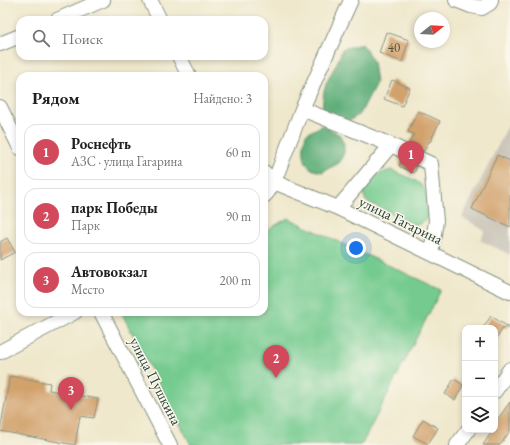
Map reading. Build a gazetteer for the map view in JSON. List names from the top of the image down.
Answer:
{
  "streets": {
    "street": ["улица Гагарина", "улица Пушкина"]
  },
  "house_numbers": ["40"],
  "north": "right",
  "page": {
    "search": "Поиск",
    "heading": ["Рядом", "Найдено: 3"],
    "list": [
      {
        "mark": "1",
        "name": "Роснефть",
        "note": "АЗС · улица Гагарина",
        "value": "60 m"
      },
      {
        "mark": "2",
        "name": "парк Победы",
        "note": "Парк",
        "value": "90 m"
      },
      {
        "mark": "3",
        "name": "Автовокзал",
        "note": "Место",
        "value": "200 m"
      }
    ],
    "pins": ["1", "2", "3"],
    "map_buttons": ["+", "−"]
  }
}
